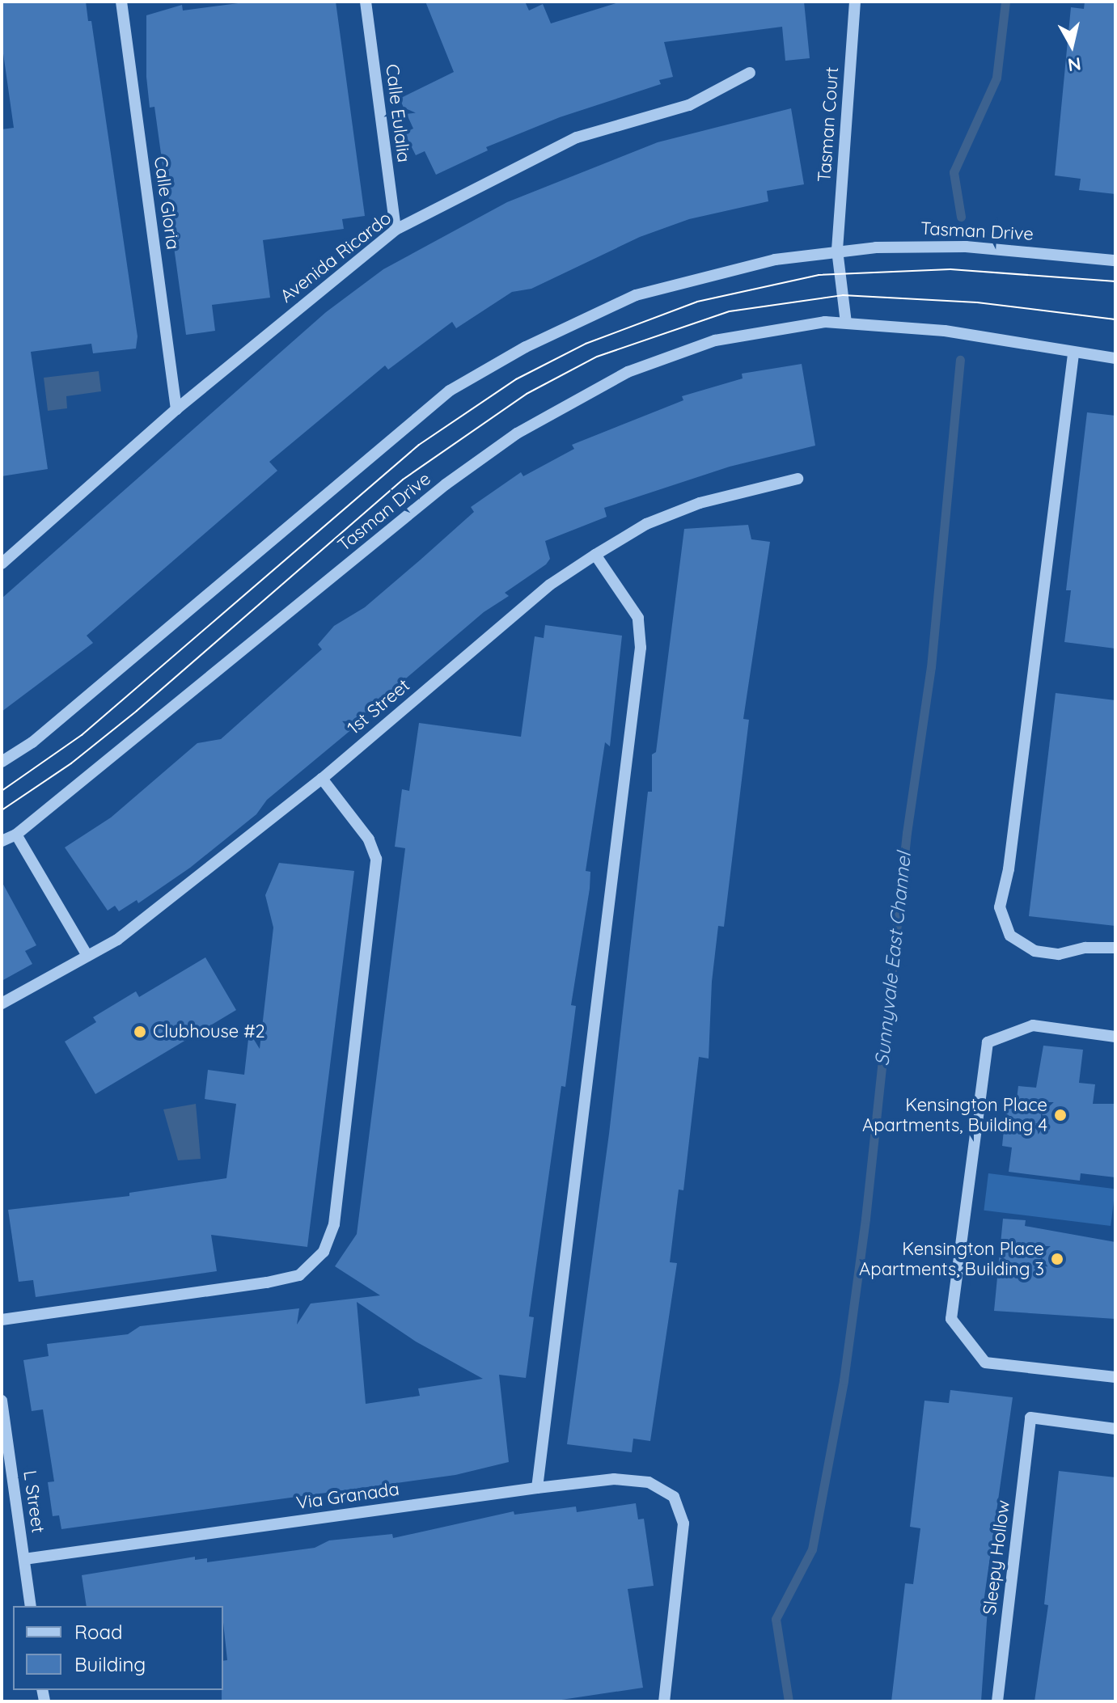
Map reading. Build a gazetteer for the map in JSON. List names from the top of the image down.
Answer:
{
  "streets": {
    "street": [
      "Calle Eulalia",
      "Tasman Court",
      "Calle Gloria",
      "Tasman Drive",
      "Avenida Ricardo",
      "1st Street",
      "Via Granada",
      "L Street",
      "Sleepy Hollow"
    ]
  },
  "crossings": [
    ["Calle Eulalia", "Avenida Ricardo"],
    ["Tasman Court", "Tasman Drive"],
    ["Calle Gloria", "Avenida Ricardo"],
    ["Via Granada", "L Street"]
  ],
  "water": ["Sunnyvale East Channel"],
  "places": ["Clubhouse #2", "Kensington Place Apartments, Building 4", "Kensington Place Apartments, Building 3"],
  "legend": ["Road", "Building"],
  "north": "bottom"
}
